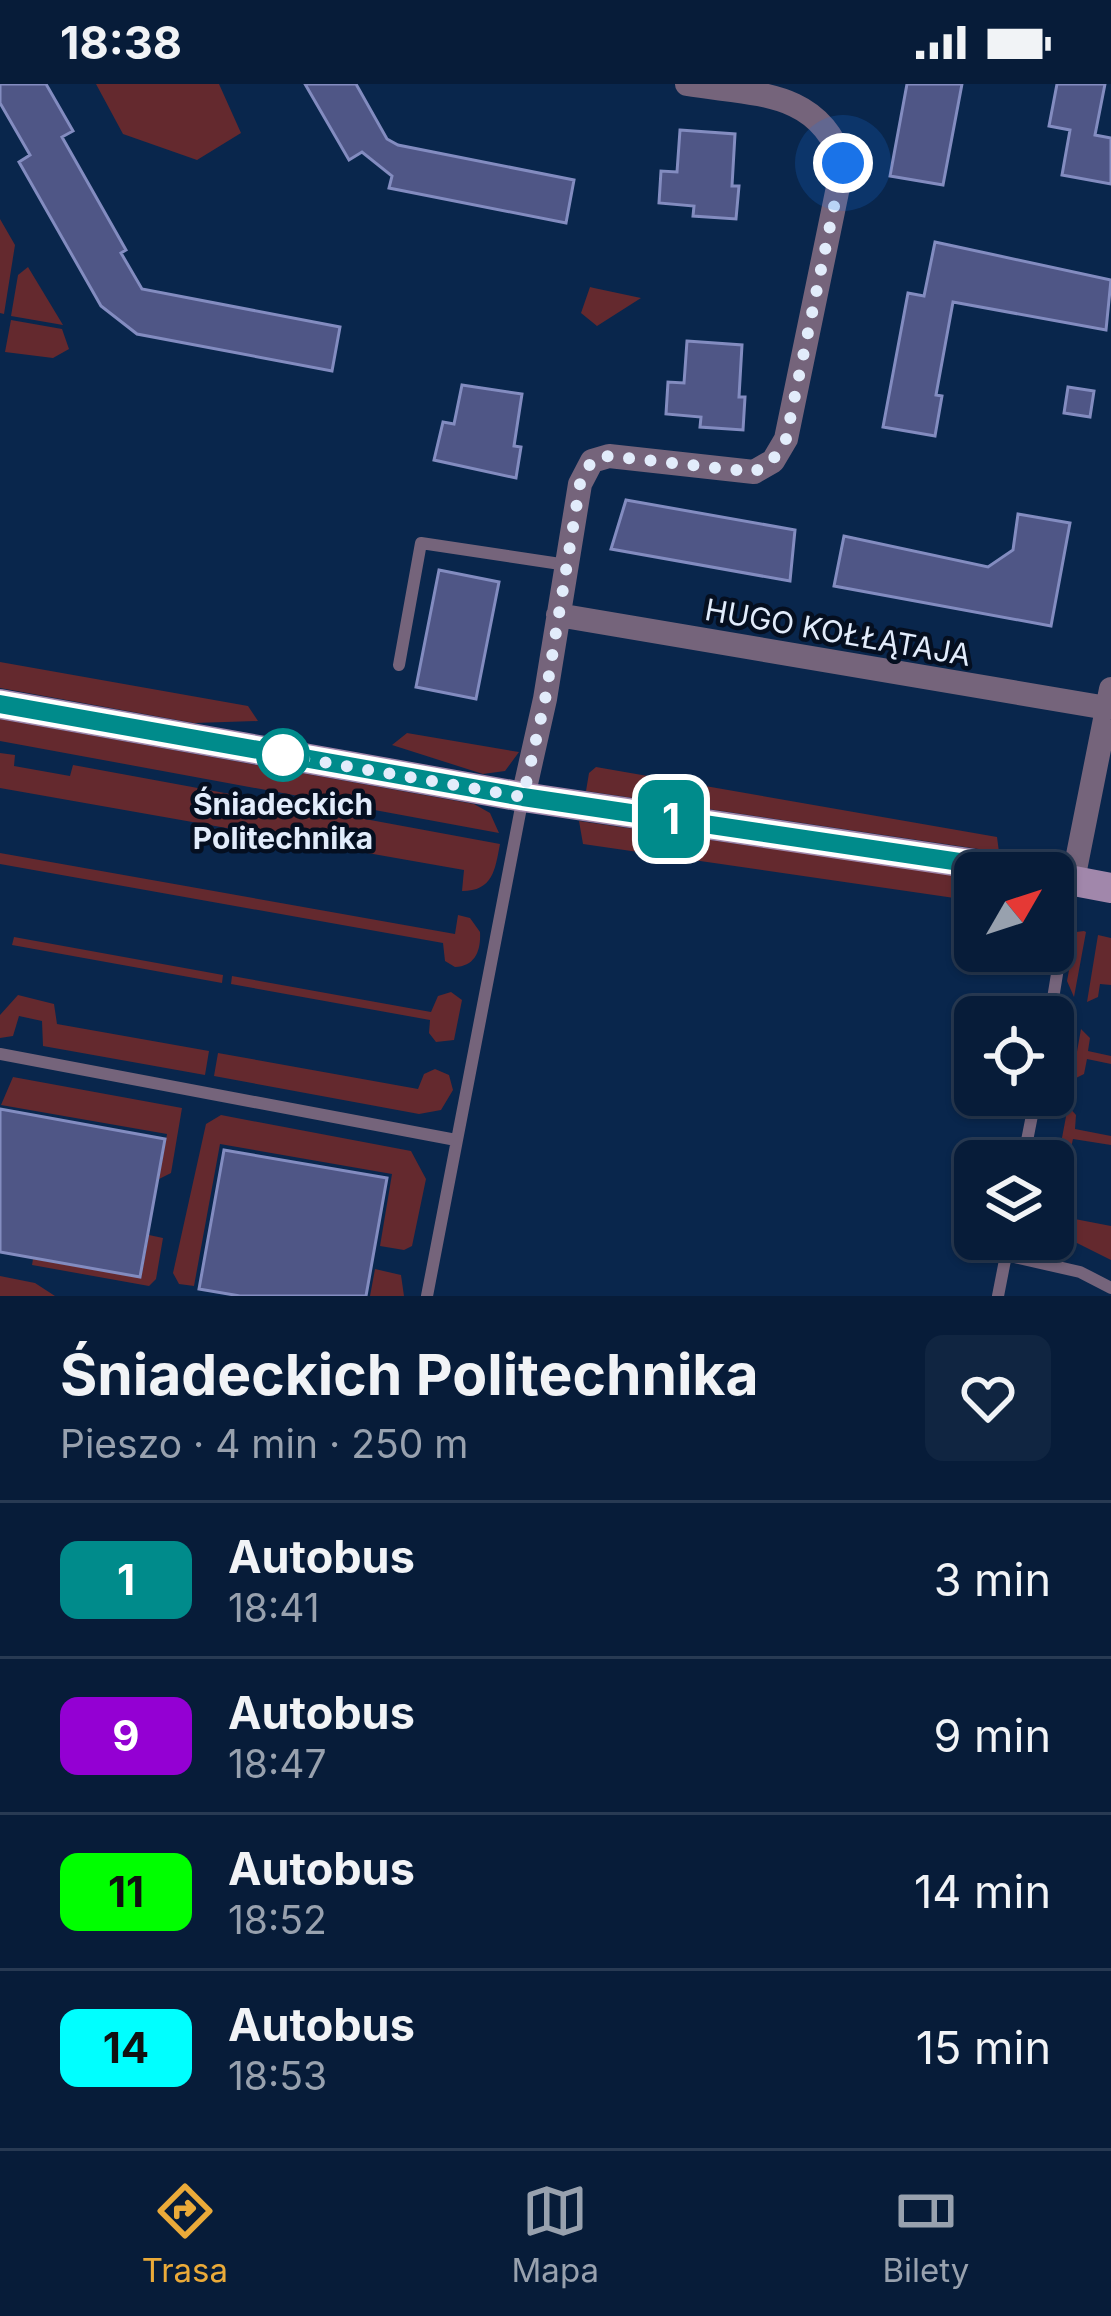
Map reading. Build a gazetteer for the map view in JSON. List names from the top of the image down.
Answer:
{
  "streets": {
    "street": ["HUGO KOŁŁĄTAJA"]
  },
  "places": ["Śniadeckich Politechnika"],
  "lines": ["bus line 1"],
  "north": "top right",
  "page": {
    "status": "18:38",
    "on_map": "1",
    "heading": ["Śniadeckich Politechnika", "Pieszo · 4 min · 250 m"],
    "list": [
      {
        "mark": "1",
        "name": "Autobus",
        "note": "18:41",
        "value": "3 min"
      },
      {
        "mark": "9",
        "name": "Autobus",
        "note": "18:47",
        "value": "9 min"
      },
      {
        "mark": "11",
        "name": "Autobus",
        "note": "18:52",
        "value": "14 min"
      },
      {
        "mark": "14",
        "name": "Autobus",
        "note": "18:53",
        "value": "15 min"
      }
    ],
    "tabs": ["Trasa", "Mapa", "Bilety"]
  }
}
